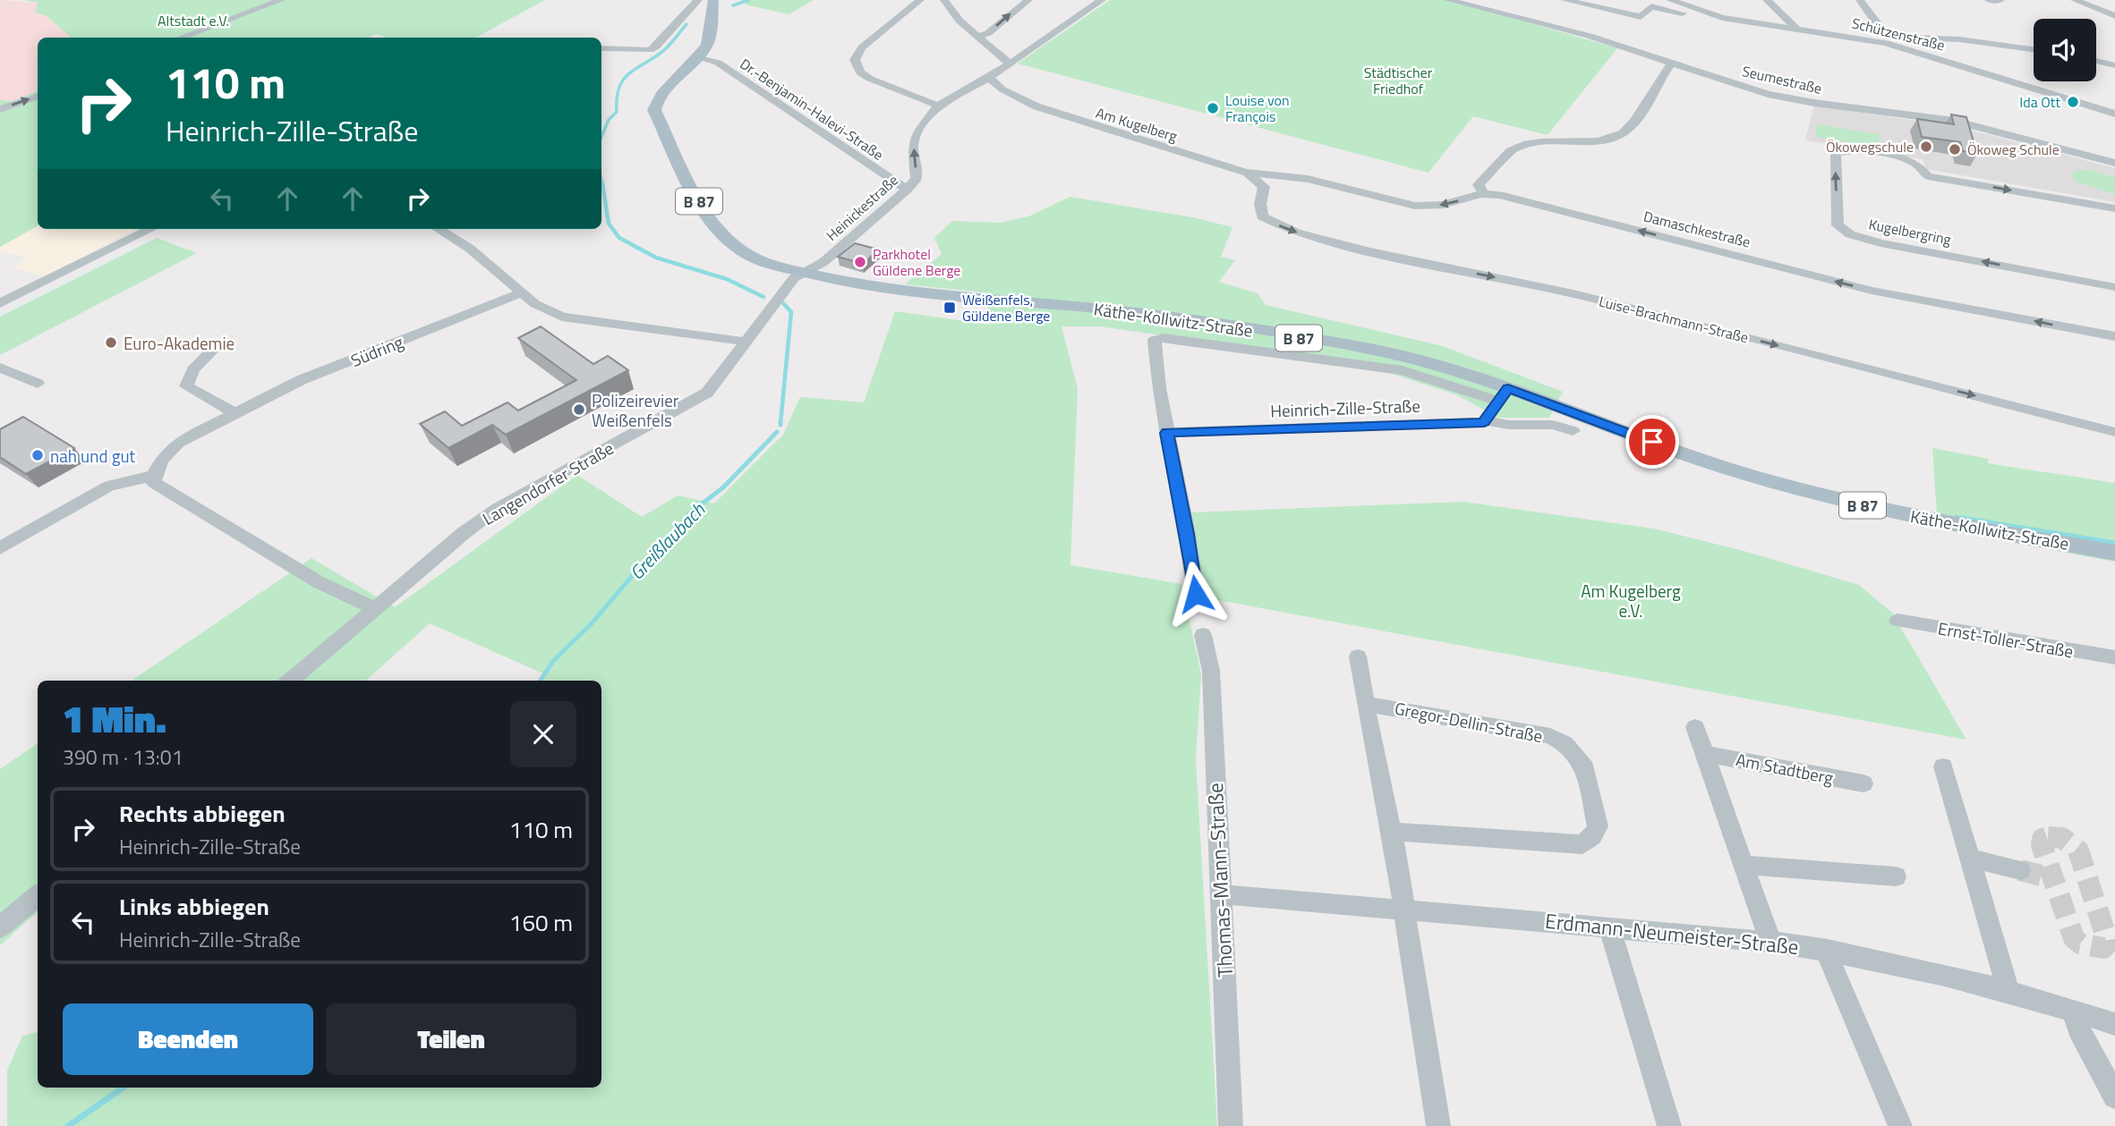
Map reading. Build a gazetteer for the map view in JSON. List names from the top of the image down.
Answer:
{
  "streets": {
    "main road": ["B 87", "Käthe-Kollwitz-Straße"],
    "street": [
      "Schützenstraße",
      "Seumestraße",
      "Dr.-Benjamin-Halevi-Straße",
      "Am Kugelberg",
      "Heinickestraße",
      "Damaschkestraße",
      "Kugelbergring",
      "Luise-Brachmann-Straße",
      "Südring",
      "Heinrich-Zille-Straße",
      "Langendorfer Straße",
      "Ernst-Toller-Straße",
      "Gregor-Dellin-Straße",
      "Am Stadtberg",
      "Thomas-Mann-Straße",
      "Erdmann-Neumeister-Straße"
    ]
  },
  "crossings": [
    ["Dr.-Benjamin-Halevi-Straße", "B 87"],
    ["Dr.-Benjamin-Halevi-Straße", "Heinickestraße"],
    ["Am Kugelberg", "Heinickestraße"],
    ["Am Kugelberg", "Damaschkestraße"],
    ["B 87", "Heinickestraße"],
    ["B 87", "Käthe-Kollwitz-Straße"],
    ["B 87", "Langendorfer Straße"],
    ["Heinickestraße", "Käthe-Kollwitz-Straße"],
    ["Heinickestraße", "Langendorfer Straße"],
    ["Käthe-Kollwitz-Straße", "Langendorfer Straße"],
    ["Gregor-Dellin-Straße", "Erdmann-Neumeister-Straße"],
    ["Am Stadtberg", "Erdmann-Neumeister-Straße"],
    ["Thomas-Mann-Straße", "Erdmann-Neumeister-Straße"]
  ],
  "one_way": ["Damaschkestraße"],
  "water": ["Greißlaubach"],
  "parks": ["Altstadt e.V.", "Städtischer Friedhof", "Am Kugelberg e.V."],
  "places": {
    "other": [
      "Ida Ott",
      "Louise von François",
      "Ökowegschule",
      "Ökoweg Schule",
      "Parkhotel Güldene Berge",
      "Euro-Akademie",
      "Polizeirevier Weißenfels",
      "nah und gut"
    ],
    "transit": ["Weißenfels, Güldene Berge"]
  },
  "page": {
    "turn": ["110 m", "Heinrich-Zille-Straße"],
    "heading": ["1 Min.", "390 m · 13:01"],
    "list": [
      {
        "name": "Rechts abbiegen",
        "note": "Heinrich-Zille-Straße",
        "value": "110 m"
      },
      {
        "name": "Links abbiegen",
        "note": "Heinrich-Zille-Straße",
        "value": "160 m"
      }
    ],
    "buttons": ["Beenden", "Teilen"]
  }
}
